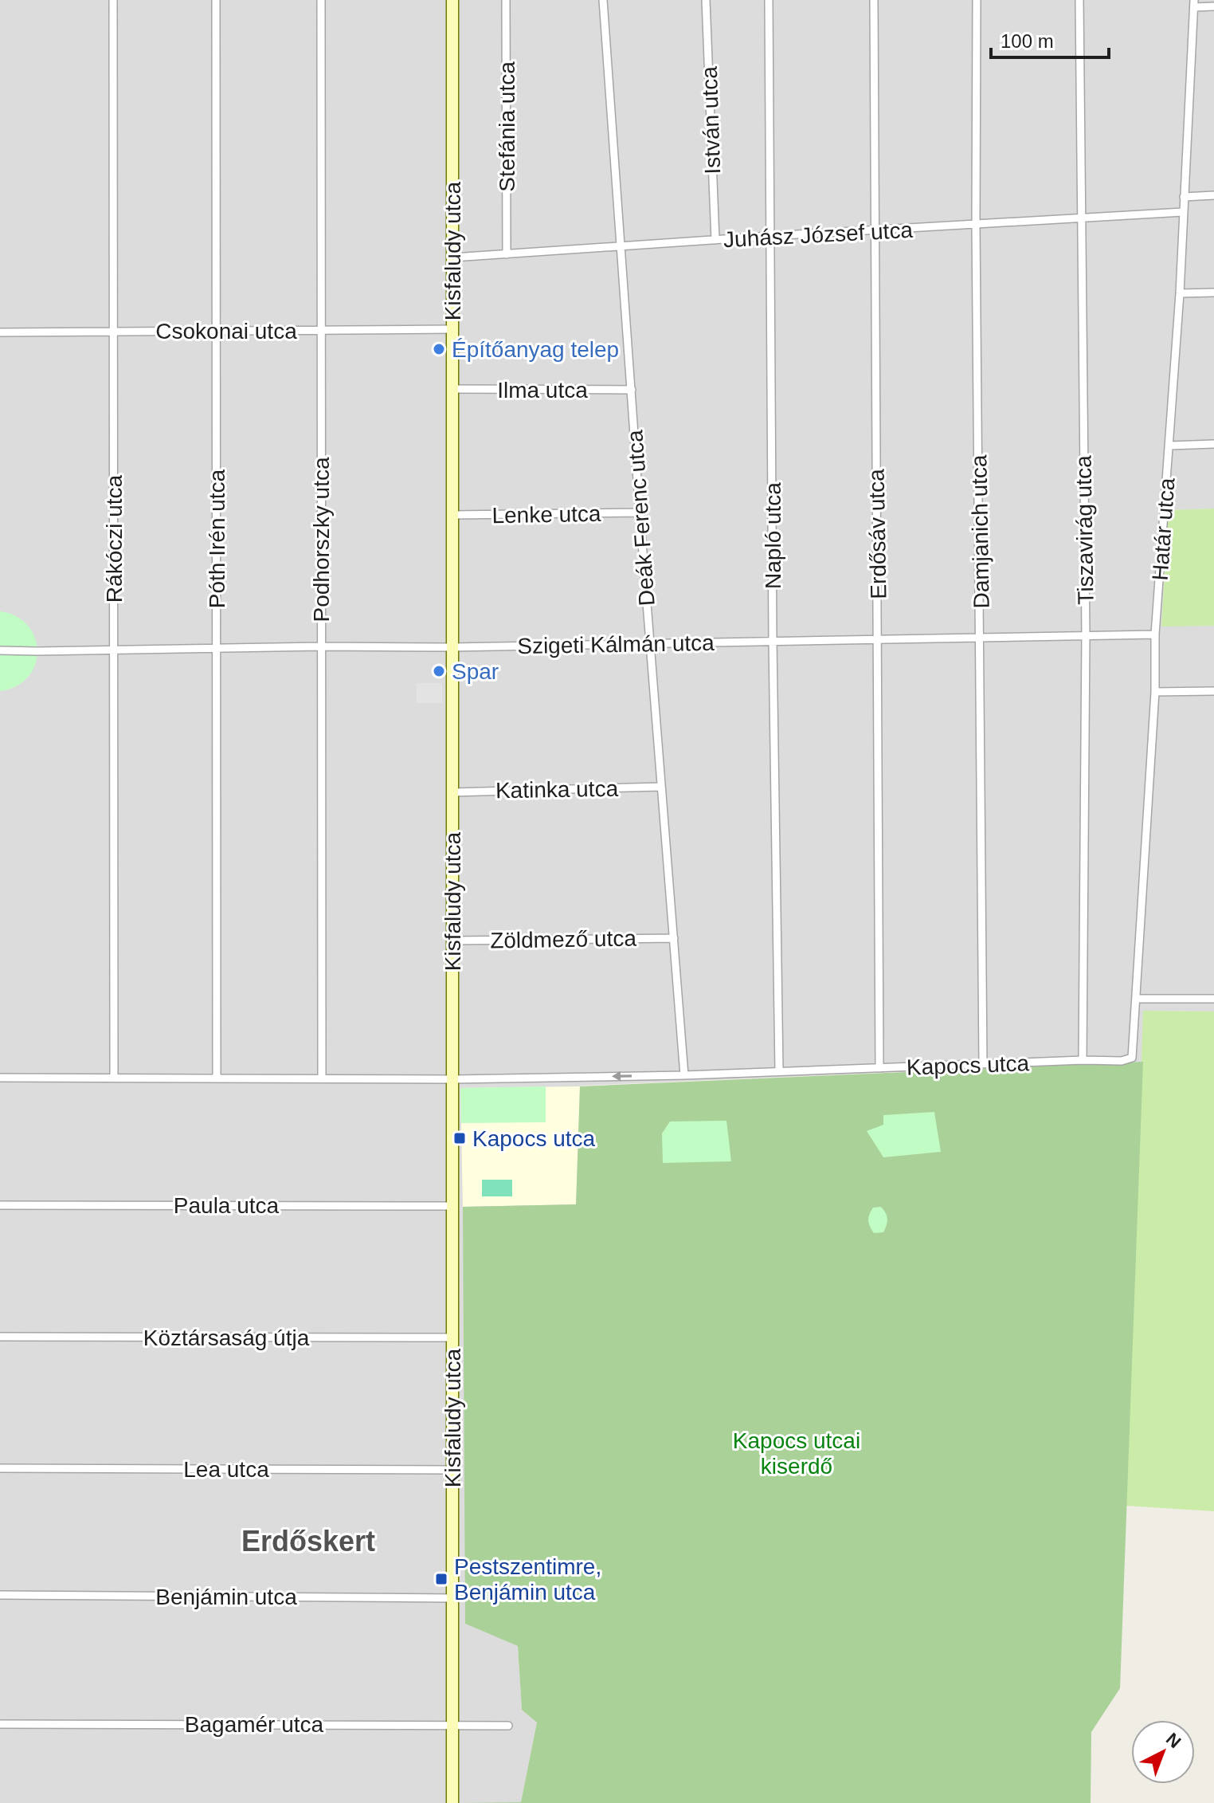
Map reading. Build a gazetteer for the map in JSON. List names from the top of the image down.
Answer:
{
  "streets": {
    "street": [
      "István utca",
      "Stefánia utca",
      "Juhász József utca",
      "Kisfaludy utca",
      "Csokonai utca",
      "Ilma utca",
      "Lenke utca",
      "Deák Ferenc utca",
      "Határ utca",
      "Tiszavirág utca",
      "Damjanich utca",
      "Erdősáv utca",
      "Napló utca",
      "Rákóczi utca",
      "Póth Irén utca",
      "Podhorszky utca",
      "Szigeti Kálmán utca",
      "Katinka utca",
      "Zöldmező utca",
      "Kapocs utca",
      "Paula utca",
      "Köztársaság útja",
      "Lea utca",
      "Benjámin utca",
      "Bagamér utca"
    ]
  },
  "crossings": [
    ["István utca", "Juhász József utca"],
    ["Stefánia utca", "Juhász József utca"],
    ["Juhász József utca", "Kisfaludy utca"],
    ["Juhász József utca", "Deák Ferenc utca"],
    ["Juhász József utca", "Határ utca"],
    ["Juhász József utca", "Tiszavirág utca"],
    ["Juhász József utca", "Damjanich utca"],
    ["Juhász József utca", "Erdősáv utca"],
    ["Juhász József utca", "Napló utca"],
    ["Kisfaludy utca", "Csokonai utca"],
    ["Kisfaludy utca", "Ilma utca"],
    ["Kisfaludy utca", "Lenke utca"],
    ["Kisfaludy utca", "Szigeti Kálmán utca"],
    ["Kisfaludy utca", "Katinka utca"],
    ["Kisfaludy utca", "Zöldmező utca"],
    ["Kisfaludy utca", "Kapocs utca"],
    ["Kisfaludy utca", "Paula utca"],
    ["Kisfaludy utca", "Köztársaság útja"],
    ["Kisfaludy utca", "Lea utca"],
    ["Kisfaludy utca", "Benjámin utca"],
    ["Kisfaludy utca", "Bagamér utca"],
    ["Csokonai utca", "Rákóczi utca"],
    ["Csokonai utca", "Póth Irén utca"],
    ["Csokonai utca", "Podhorszky utca"],
    ["Ilma utca", "Deák Ferenc utca"],
    ["Lenke utca", "Deák Ferenc utca"],
    ["Deák Ferenc utca", "Szigeti Kálmán utca"],
    ["Deák Ferenc utca", "Katinka utca"],
    ["Deák Ferenc utca", "Zöldmező utca"],
    ["Deák Ferenc utca", "Kapocs utca"],
    ["Határ utca", "Szigeti Kálmán utca"],
    ["Határ utca", "Kapocs utca"],
    ["Tiszavirág utca", "Szigeti Kálmán utca"],
    ["Tiszavirág utca", "Kapocs utca"],
    ["Damjanich utca", "Szigeti Kálmán utca"],
    ["Damjanich utca", "Kapocs utca"],
    ["Erdősáv utca", "Szigeti Kálmán utca"],
    ["Erdősáv utca", "Kapocs utca"],
    ["Napló utca", "Szigeti Kálmán utca"],
    ["Napló utca", "Kapocs utca"],
    ["Rákóczi utca", "Szigeti Kálmán utca"],
    ["Rákóczi utca", "Kapocs utca"],
    ["Póth Irén utca", "Szigeti Kálmán utca"],
    ["Póth Irén utca", "Kapocs utca"],
    ["Podhorszky utca", "Szigeti Kálmán utca"],
    ["Podhorszky utca", "Kapocs utca"]
  ],
  "districts": ["Erdőskert"],
  "parks": ["Kapocs utcai kiserdő"],
  "places": {
    "other": ["Építőanyag telep", "Spar"],
    "transit": ["Kapocs utca", "Pestszentimre, Benjámin utca"]
  },
  "scale_bar": "100 m",
  "north": "top right"
}
